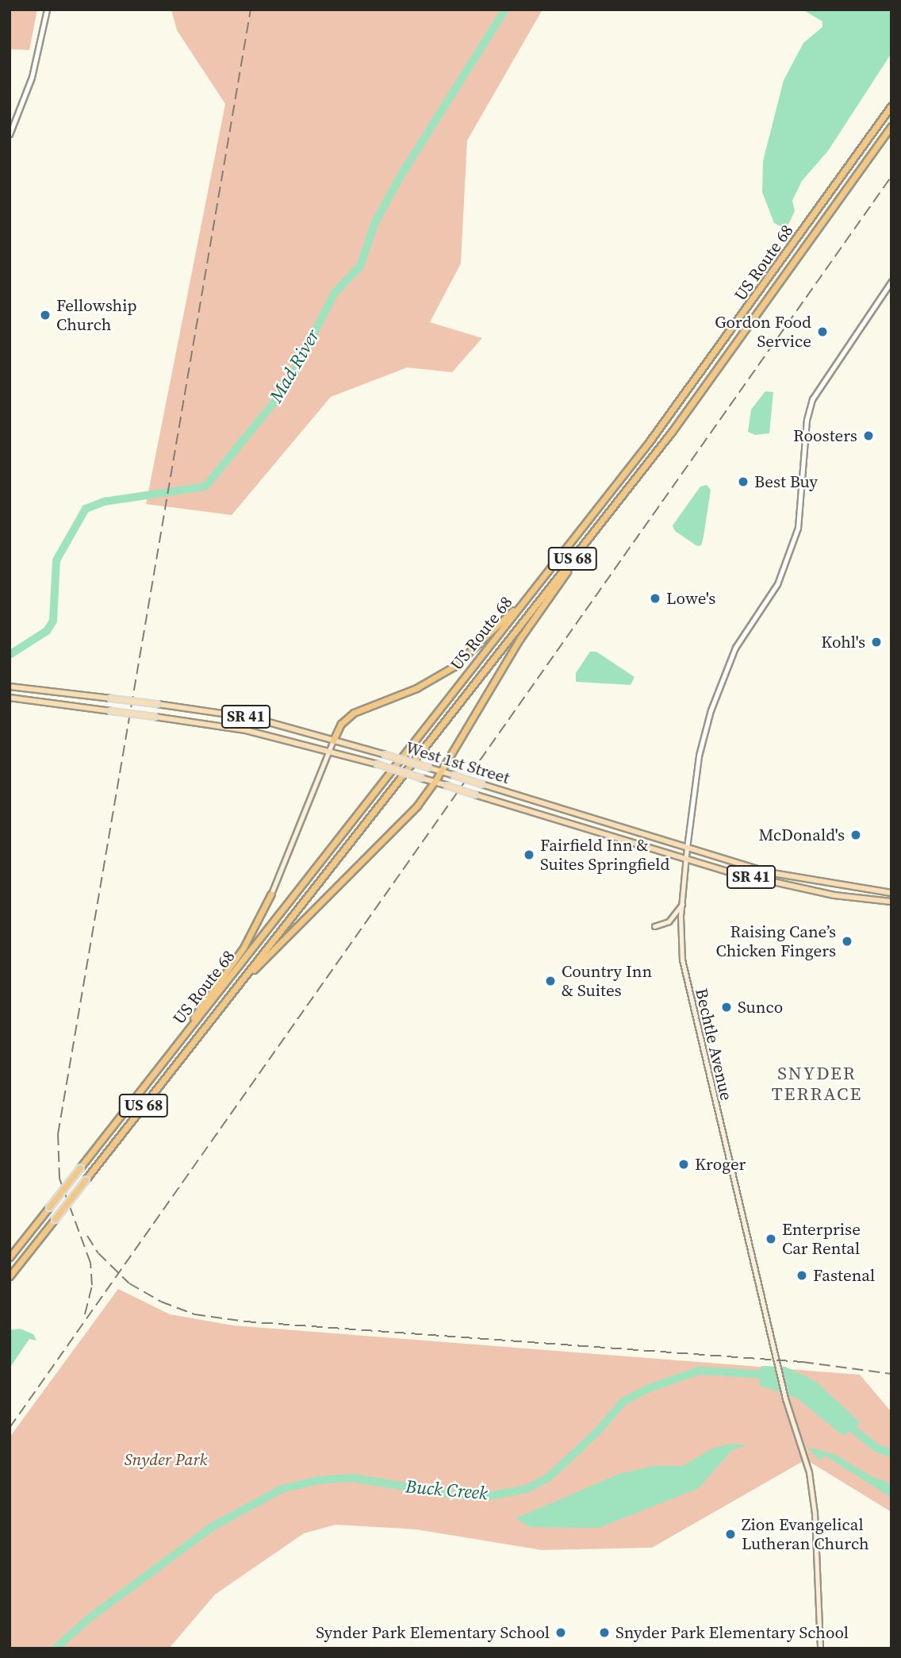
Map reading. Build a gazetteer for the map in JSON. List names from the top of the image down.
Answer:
{
  "streets": {
    "highway": ["US Route 68", "US 68"],
    "main road": ["SR 41", "West 1st Street", "Bechtle Avenue"]
  },
  "crossings": [
    ["West 1st Street", "Bechtle Avenue"]
  ],
  "districts": ["SNYDER TERRACE"],
  "water": ["Mad River", "Buck Creek"],
  "parks": ["Snyder Park"],
  "places": [
    "Fellowship Church",
    "Gordon Food Service",
    "Roosters",
    "Best Buy",
    "Lowe's",
    "Kohl's",
    "McDonald's",
    "Fairfield Inn & Suites Springfield",
    "Raising Cane’s Chicken Fingers",
    "Country Inn & Suites",
    "Sunco",
    "Kroger",
    "Enterprise Car Rental",
    "Fastenal",
    "Zion Evangelical Lutheran Church",
    "Synder Park Elementary School",
    "Snyder Park Elementary School"
  ]
}
